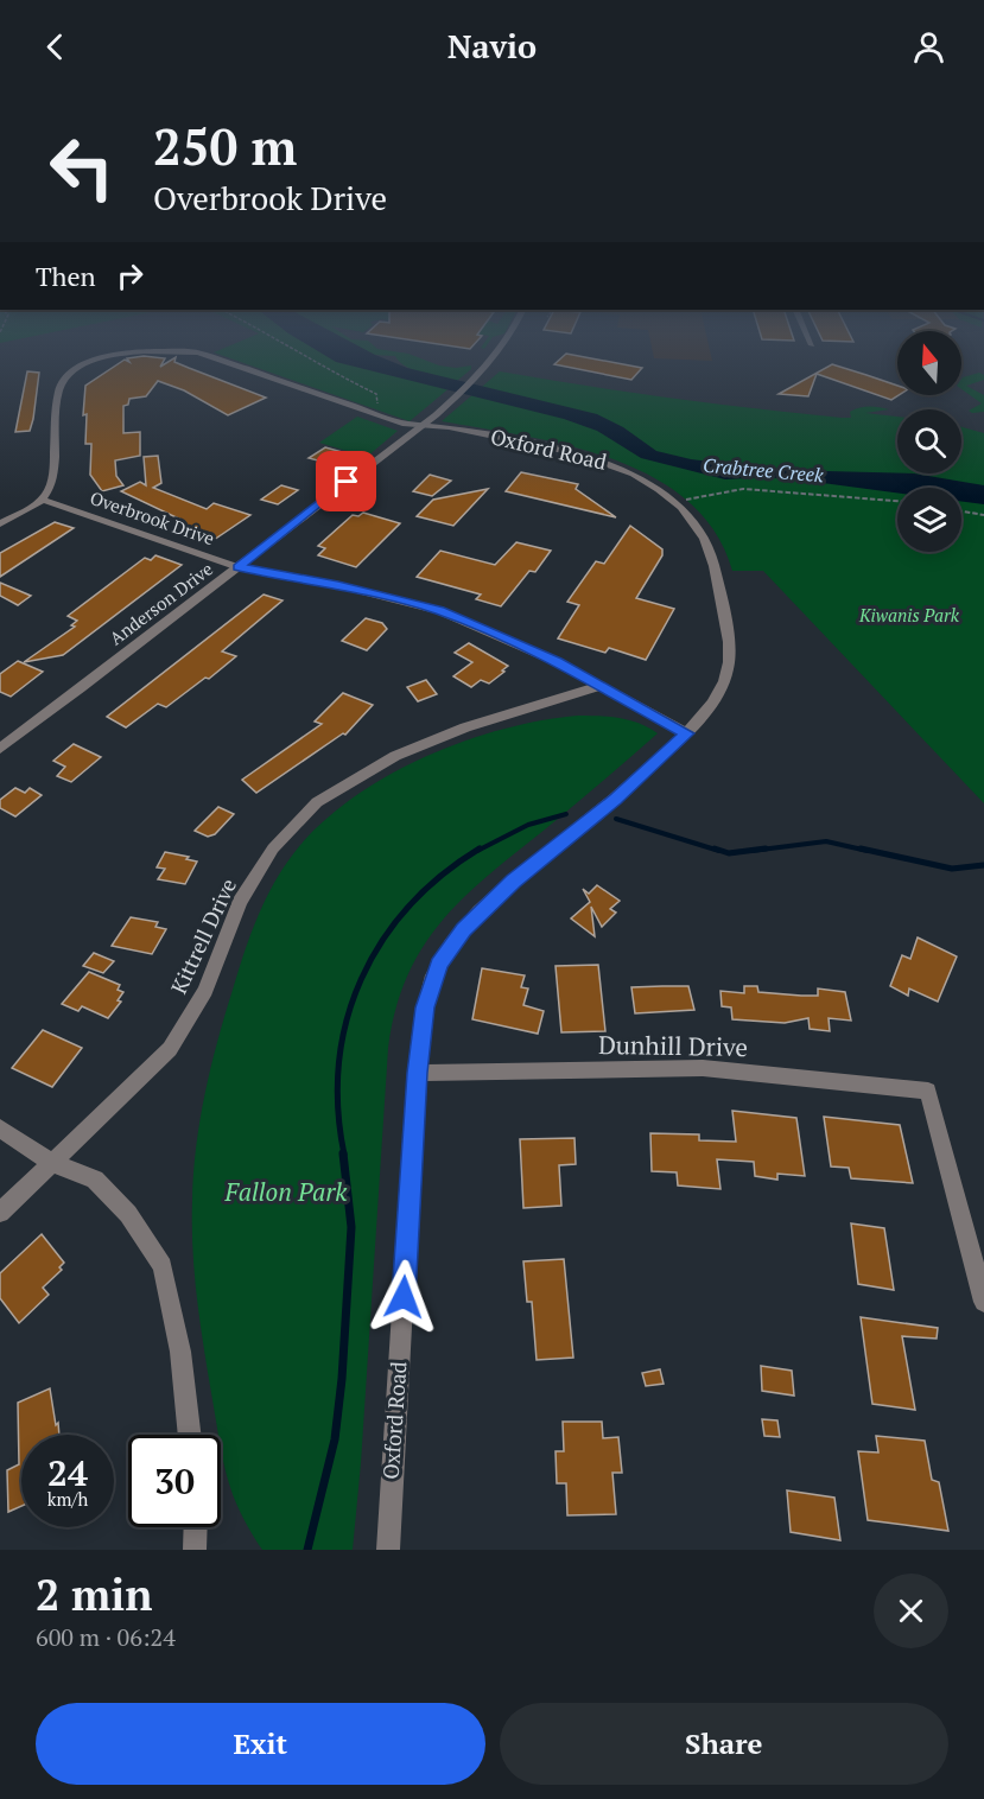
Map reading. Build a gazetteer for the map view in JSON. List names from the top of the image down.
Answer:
{
  "streets": {
    "street": [
      "Oxford Road",
      "Overbrook Drive",
      "Anderson Drive",
      "Kittrell Drive",
      "Dunhill Drive"
    ]
  },
  "crossings": [
    ["Oxford Road", "Overbrook Drive"],
    ["Oxford Road", "Anderson Drive"],
    ["Oxford Road", "Dunhill Drive"],
    ["Overbrook Drive", "Anderson Drive"],
    ["Overbrook Drive", "Kittrell Drive"]
  ],
  "water": ["Crabtree Creek"],
  "parks": ["Kiwanis Park", "Fallon Park"],
  "north": "top",
  "page": {
    "header": "Navio",
    "turn": ["250 m", "Overbrook Drive"],
    "then": "Then",
    "speed": "24 km/h",
    "limit": "30",
    "heading": ["2 min", "600 m · 06:24"],
    "buttons": ["Exit", "Share"]
  }
}
